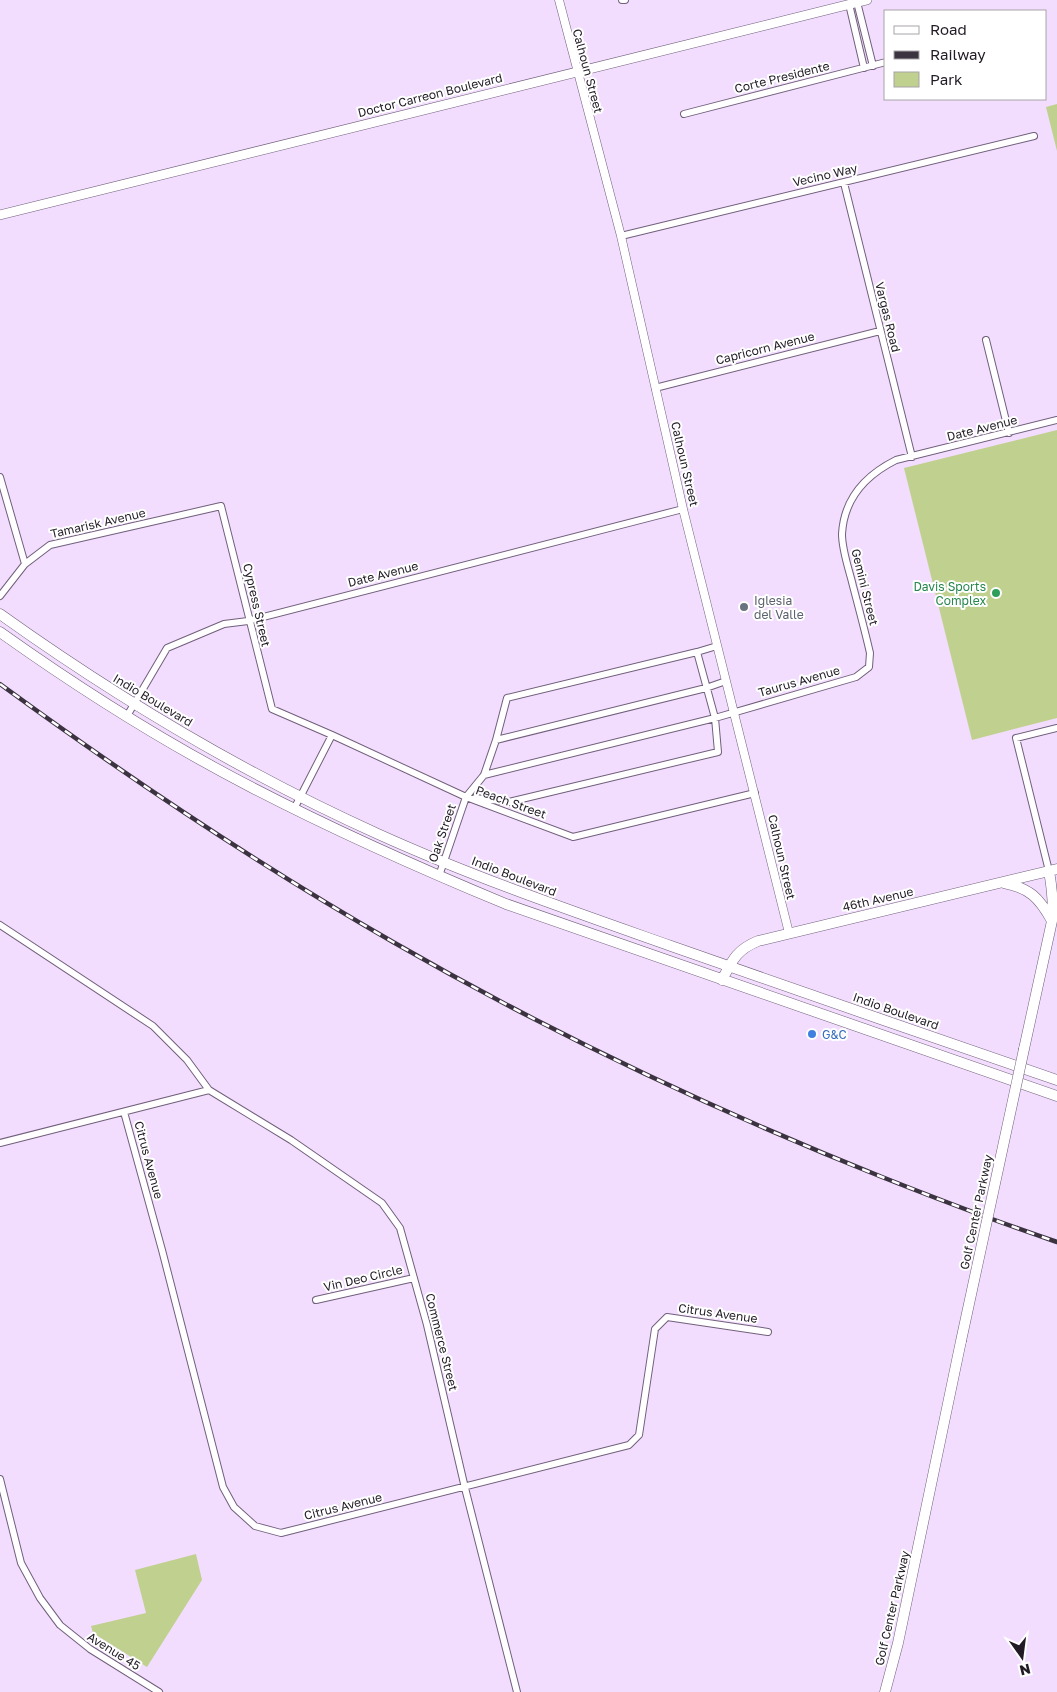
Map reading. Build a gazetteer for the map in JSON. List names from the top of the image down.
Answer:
{
  "streets": {
    "main road": [
      "Doctor Carreon Boulevard",
      "Indio Boulevard",
      "46th Avenue",
      "Golf Center Parkway"
    ],
    "street": [
      "Calhoun Street",
      "Corte Presidente",
      "Vecino Way",
      "Vargas Road",
      "Capricorn Avenue",
      "Date Avenue",
      "Tamarisk Avenue",
      "Gemini Street",
      "Cypress Street",
      "Taurus Avenue",
      "Peach Street",
      "Oak Street",
      "Citrus Avenue",
      "Vin Deo Circle",
      "Commerce Street",
      "Avenue 45"
    ]
  },
  "crossings": [
    ["Calhoun Street", "Doctor Carreon Boulevard"],
    ["Calhoun Street", "Vecino Way"],
    ["Calhoun Street", "Capricorn Avenue"],
    ["Calhoun Street", "Date Avenue"],
    ["Calhoun Street", "Taurus Avenue"],
    ["Calhoun Street", "Peach Street"],
    ["Calhoun Street", "46th Avenue"],
    ["Vecino Way", "Vargas Road"],
    ["Vargas Road", "Capricorn Avenue"],
    ["Vargas Road", "Date Avenue"],
    ["Vargas Road", "Gemini Street"],
    ["Date Avenue", "Gemini Street"],
    ["Date Avenue", "Cypress Street"],
    ["Date Avenue", "Indio Boulevard"],
    ["Tamarisk Avenue", "Cypress Street"],
    ["Gemini Street", "Taurus Avenue"],
    ["Cypress Street", "Peach Street"],
    ["Indio Boulevard", "Oak Street"],
    ["Indio Boulevard", "46th Avenue"],
    ["Peach Street", "Oak Street"],
    ["46th Avenue", "Golf Center Parkway"],
    ["Citrus Avenue", "Commerce Street"],
    ["Vin Deo Circle", "Commerce Street"]
  ],
  "places": ["Davis Sports Complex", "Iglesia del Valle", "G&C"],
  "legend": ["Road", "Railway", "Park"],
  "north": "bottom"
}
